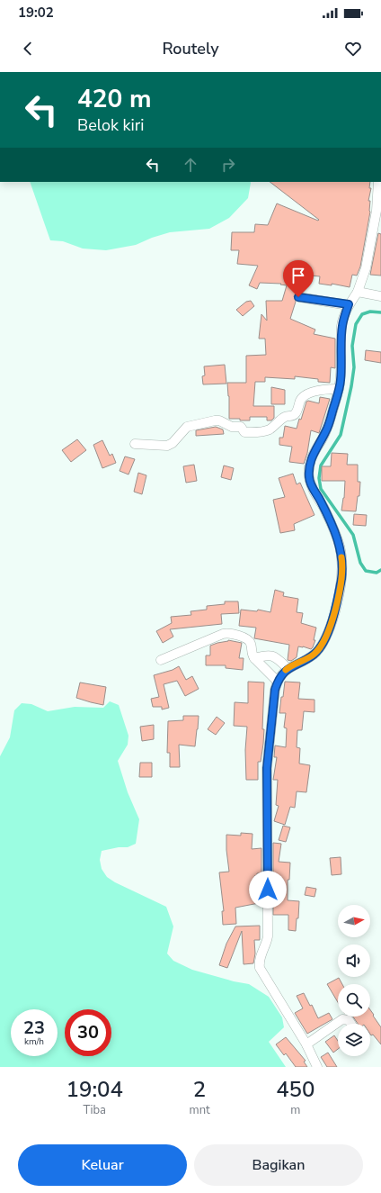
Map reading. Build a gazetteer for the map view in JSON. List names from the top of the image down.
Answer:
{
  "north": "right",
  "page": {
    "status": "19:02",
    "header": "Routely",
    "turn": ["420 m", "Belok kiri"],
    "speed": "23 km/h",
    "limit": "30",
    "eta": [
      "19:04",
      "Tiba",
      "2",
      "mnt",
      "450",
      "m"
    ],
    "buttons": ["Keluar", "Bagikan"]
  }
}
